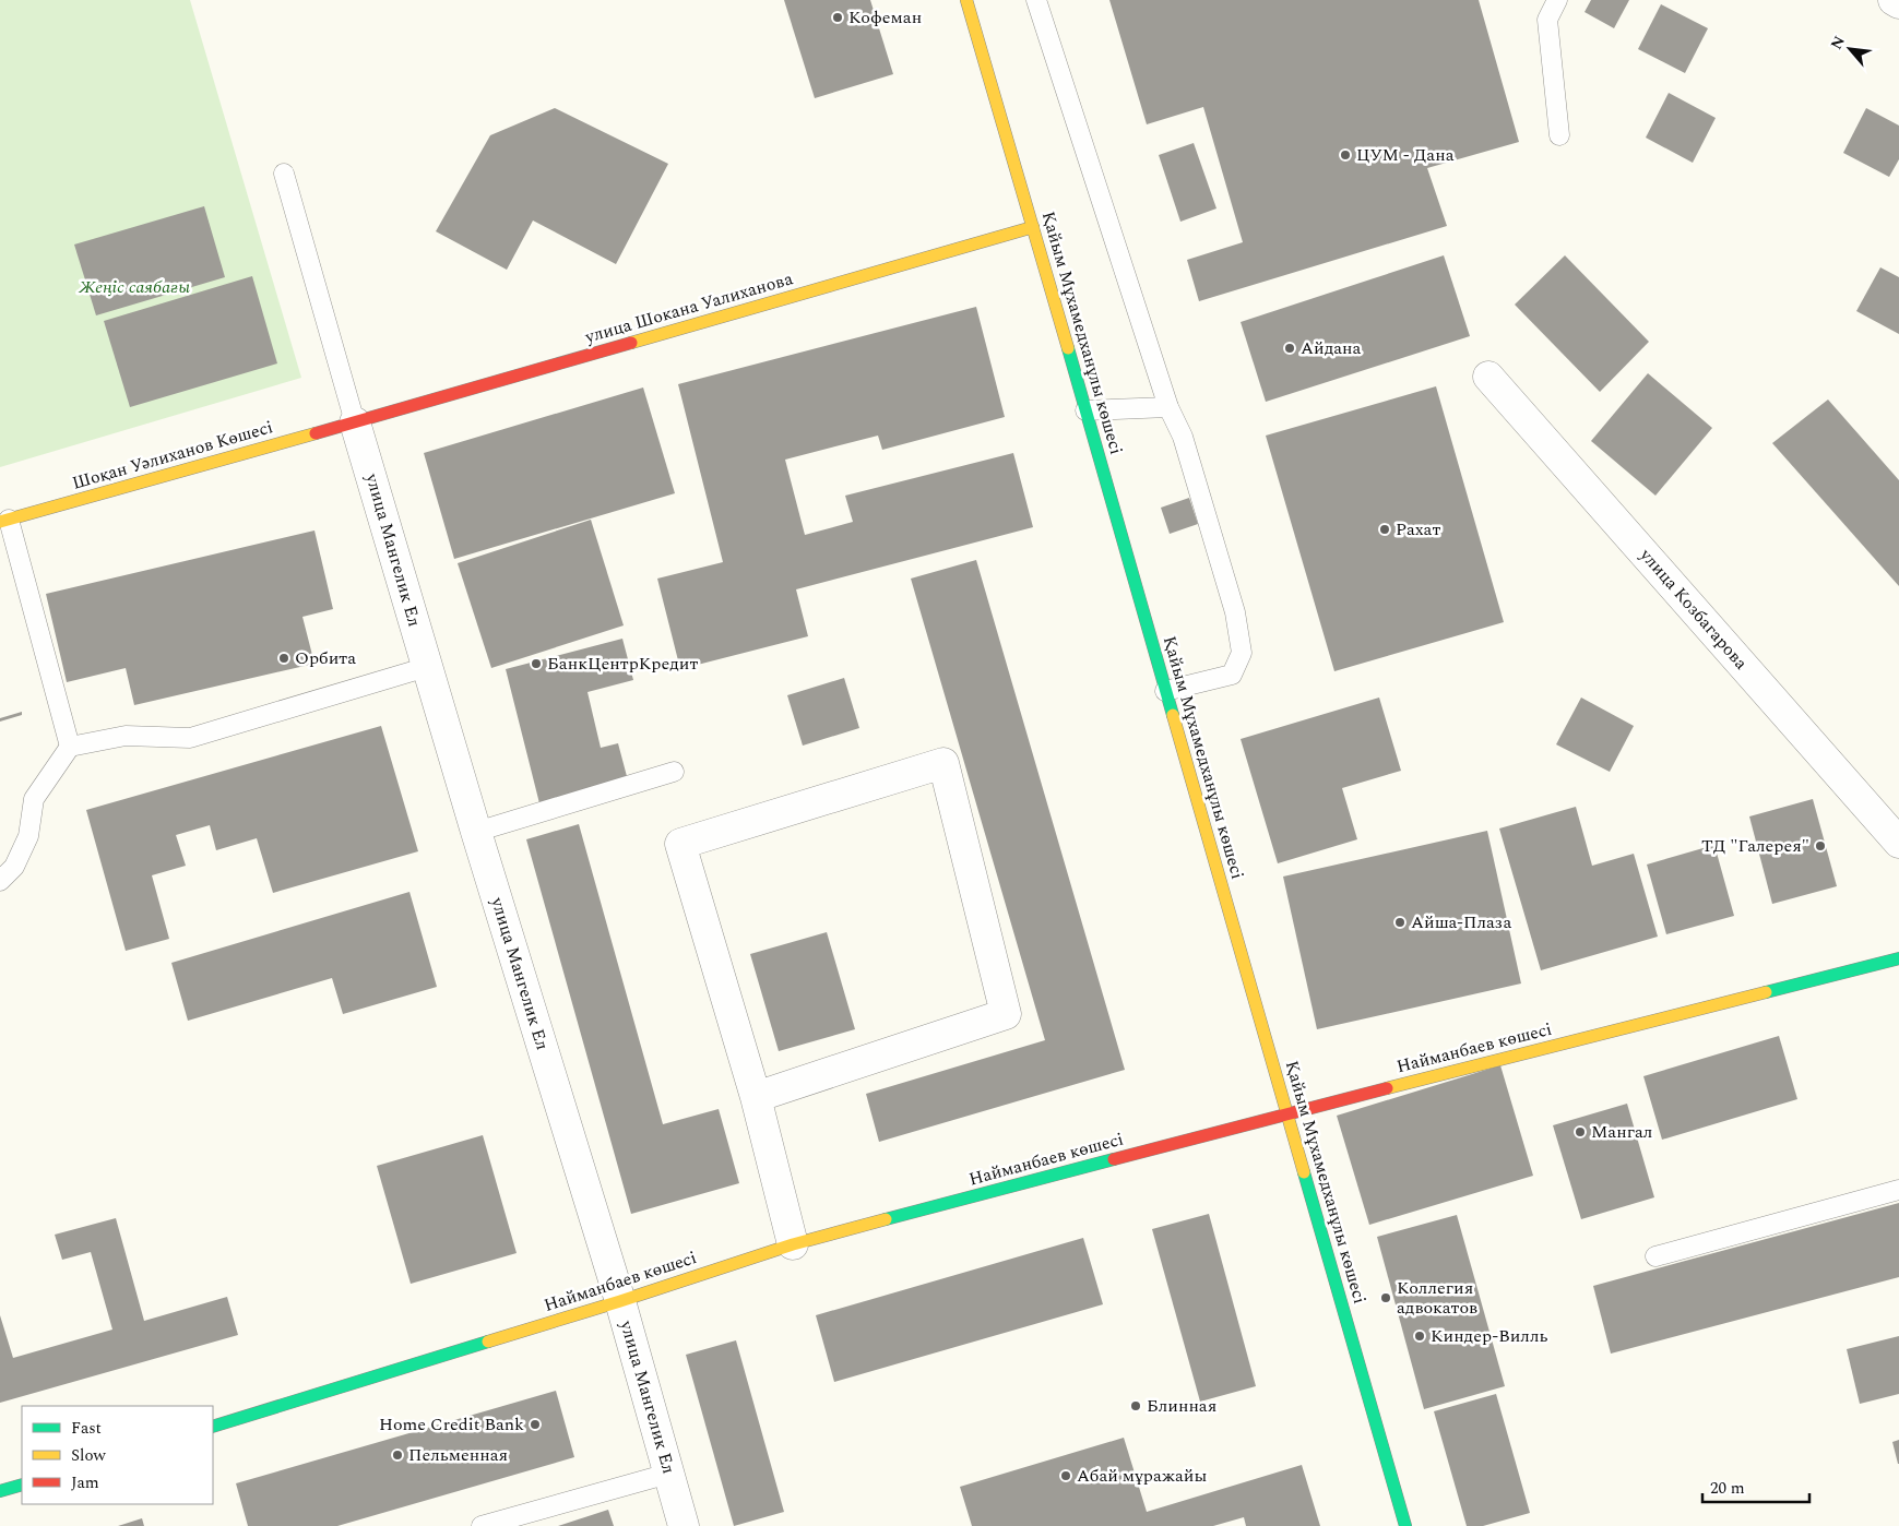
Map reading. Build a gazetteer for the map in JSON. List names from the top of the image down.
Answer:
{
  "streets": {
    "street": [
      "улица Шокана Уалиханова",
      "Қайым Мұхамедханұлы көшесі",
      "Шоқан Уәлиханов Көшесі",
      "улица Мангелик Ел",
      "улица Козбагарова",
      "Найманбаев көшесі"
    ]
  },
  "crossings": [
    ["улица Шокана Уалиханова", "Қайым Мұхамедханұлы көшесі"],
    ["улица Шокана Уалиханова", "Шоқан Уәлиханов Көшесі"],
    ["улица Шокана Уалиханова", "улица Мангелик Ел"],
    ["Қайым Мұхамедханұлы көшесі", "Найманбаев көшесі"],
    ["Шоқан Уәлиханов Көшесі", "улица Мангелик Ел"],
    ["улица Мангелик Ел", "Найманбаев көшесі"]
  ],
  "parks": ["Жеңіс саябағы"],
  "places": [
    "Кофеман",
    "ЦУМ - Дана",
    "Айдана",
    "Рахат",
    "Орбита",
    "БанкЦентрКредит",
    "ТД \"Галерея\"",
    "Айша-Плаза",
    "Мангал",
    "Коллегия адвокатов",
    "Киндер-Вилль",
    "Блинная",
    "Home Credit Bank",
    "Пельменная",
    "Абай мұражайы"
  ],
  "legend": ["Fast", "Slow", "Jam"],
  "scale_bar": "20 m",
  "north": "top left"
}
